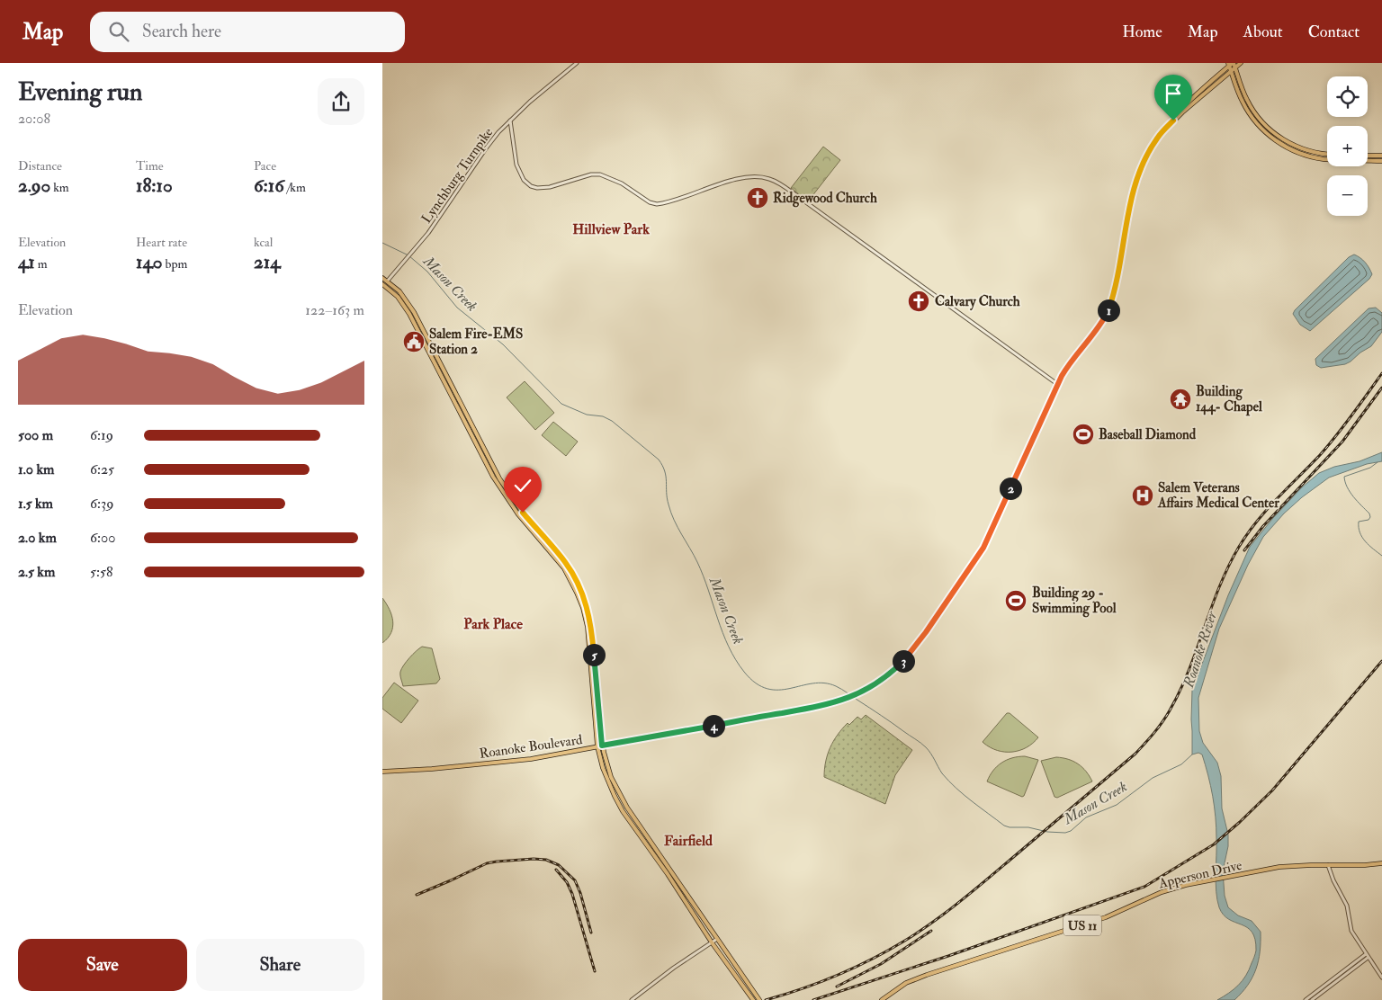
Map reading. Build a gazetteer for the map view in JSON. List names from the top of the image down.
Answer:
{
  "streets": {
    "main road": [
      "Lynchburg Turnpike",
      "Roanoke Boulevard",
      "Apperson Drive",
      "US 11"
    ]
  },
  "districts": ["Hillview Park", "Park Place", "Fairfield"],
  "water": ["Mason Creek", "Roanoke River"],
  "places": {
    "church": ["Ridgewood Church", "Calvary Church"],
    "public building": ["Salem Fire-EMS Station 2"],
    "temple": ["Building 144- Chapel"],
    "sports": ["Baseball Diamond", "Building 29 - Swimming Pool"],
    "hospital": ["Salem Veterans Affairs Medical Center"]
  },
  "page": {
    "header": "Map",
    "search": "Search here",
    "nav": [
      "Home",
      "Map",
      "About",
      "Contact"
    ],
    "heading": ["Evening run", "20:08"],
    "map_buttons": ["+", "−"],
    "stats": [
      ["Distance", "2.90 km"],
      ["Time", "18:10"],
      ["Pace", "6:16 /km"],
      ["Elevation", "41 m"],
      ["Heart rate", "140 bpm"],
      ["kcal", "214"]
    ],
    "chart": ["Elevation", "122–163 m"],
    "pins": [
      "1",
      "2",
      "5",
      "3",
      "4"
    ],
    "list": [
      {
        "name": "500 m",
        "note": "6:19"
      },
      {
        "name": "1.0 km",
        "note": "6:25"
      },
      {
        "name": "1.5 km",
        "note": "6:39"
      },
      {
        "name": "2.0 km",
        "note": "6:00"
      },
      {
        "name": "2.5 km",
        "note": "5:58"
      }
    ],
    "buttons": ["Save", "Share"]
  }
}
